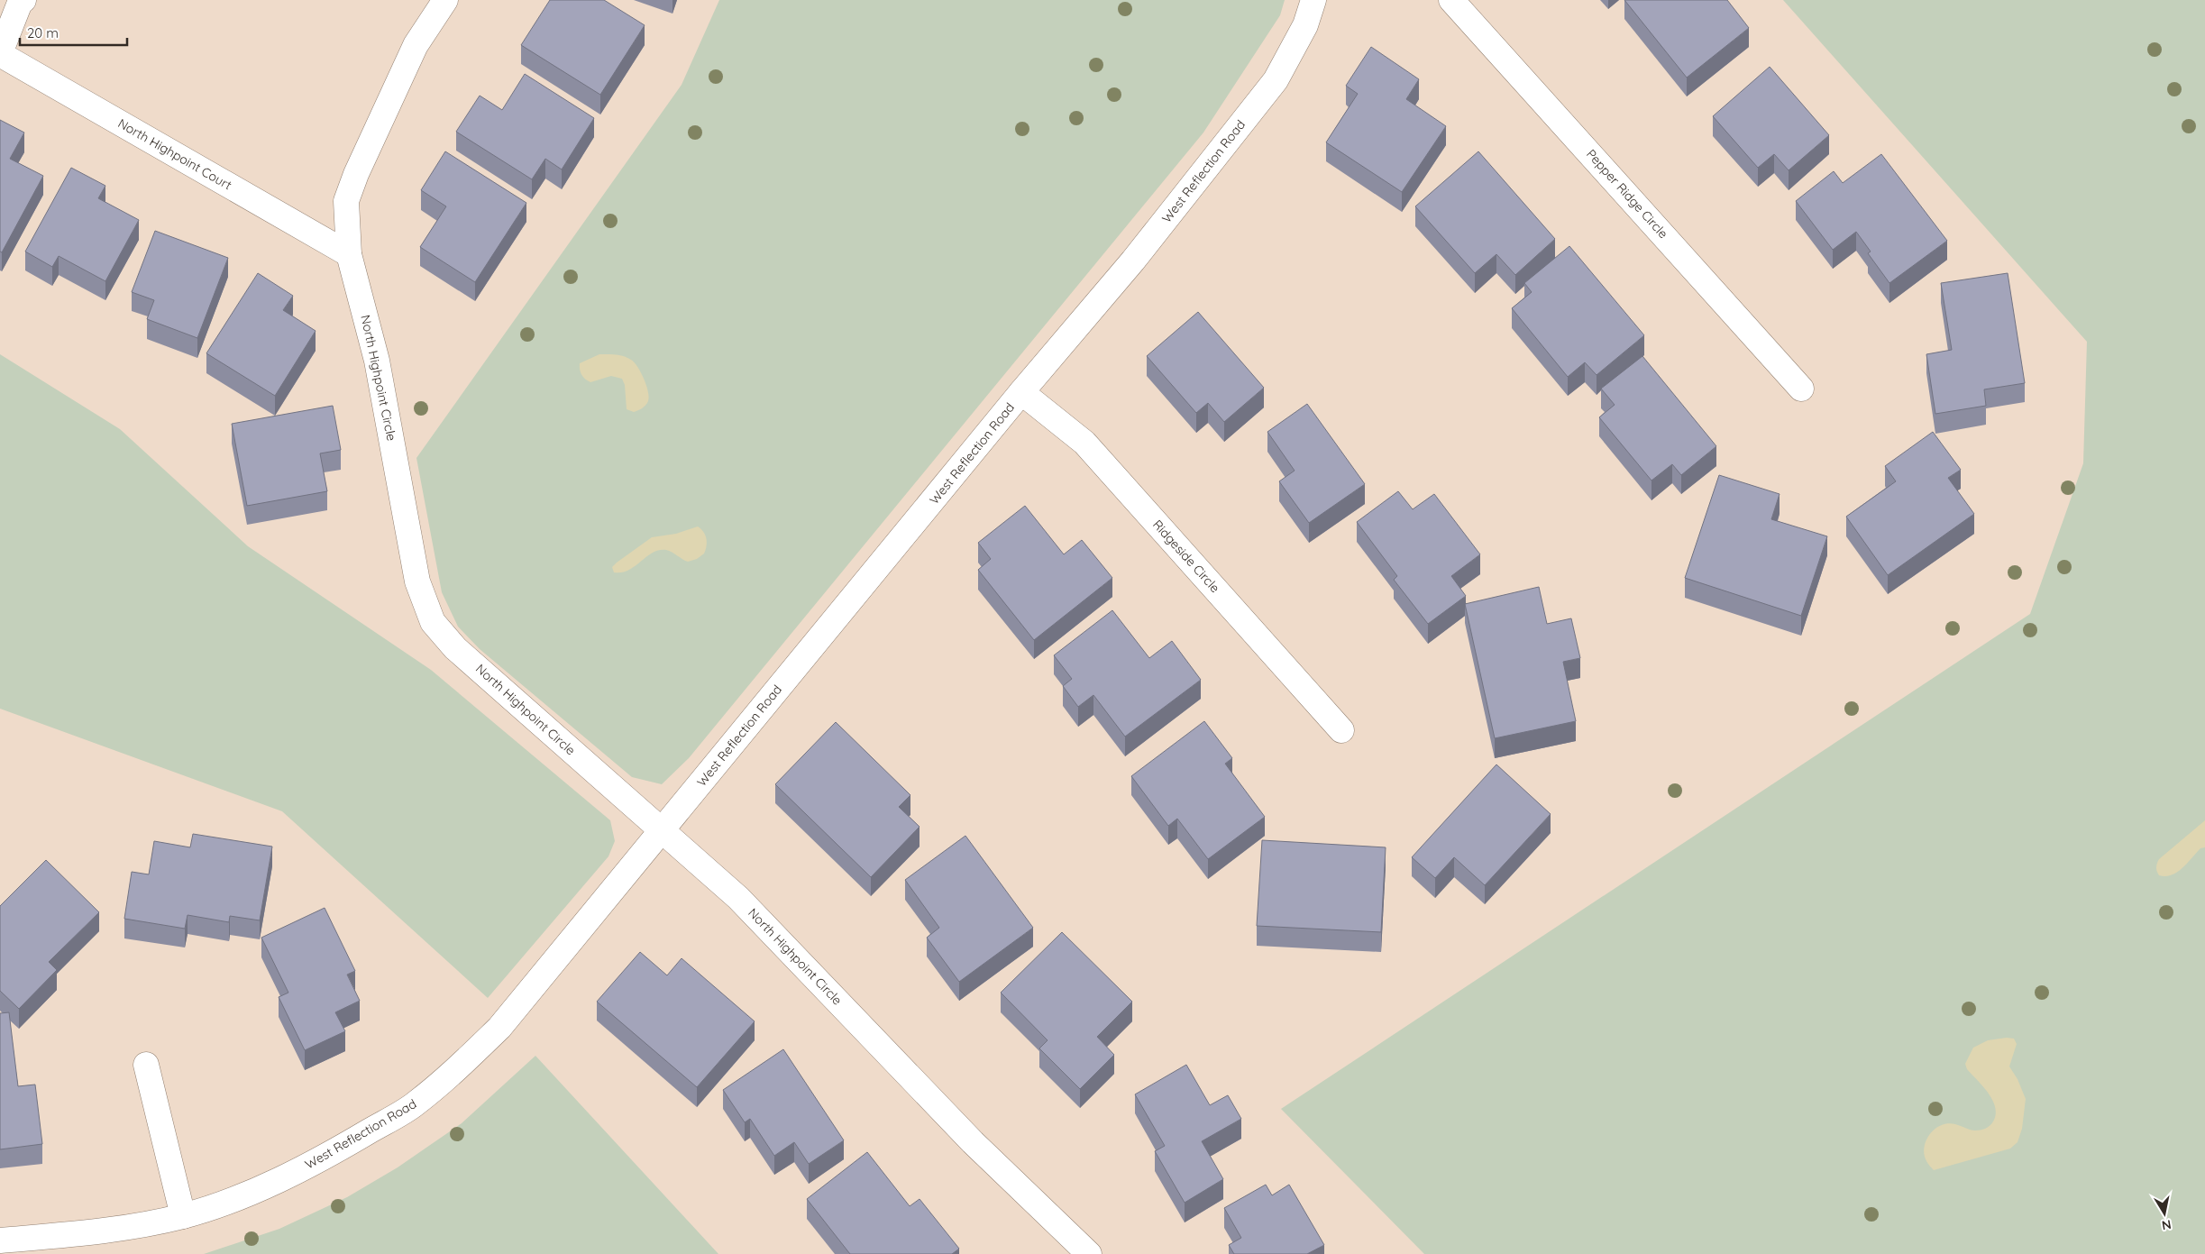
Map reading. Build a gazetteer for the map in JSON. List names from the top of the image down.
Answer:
{
  "streets": {
    "street": [
      "North Highpoint Court",
      "West Reflection Road",
      "Pepper Ridge Circle",
      "North Highpoint Circle",
      "Ridgeside Circle"
    ]
  },
  "crossings": [
    ["North Highpoint Court", "North Highpoint Circle"],
    ["West Reflection Road", "North Highpoint Circle"],
    ["West Reflection Road", "Ridgeside Circle"]
  ],
  "scale_bar": "20 m",
  "north": "bottom"
}
